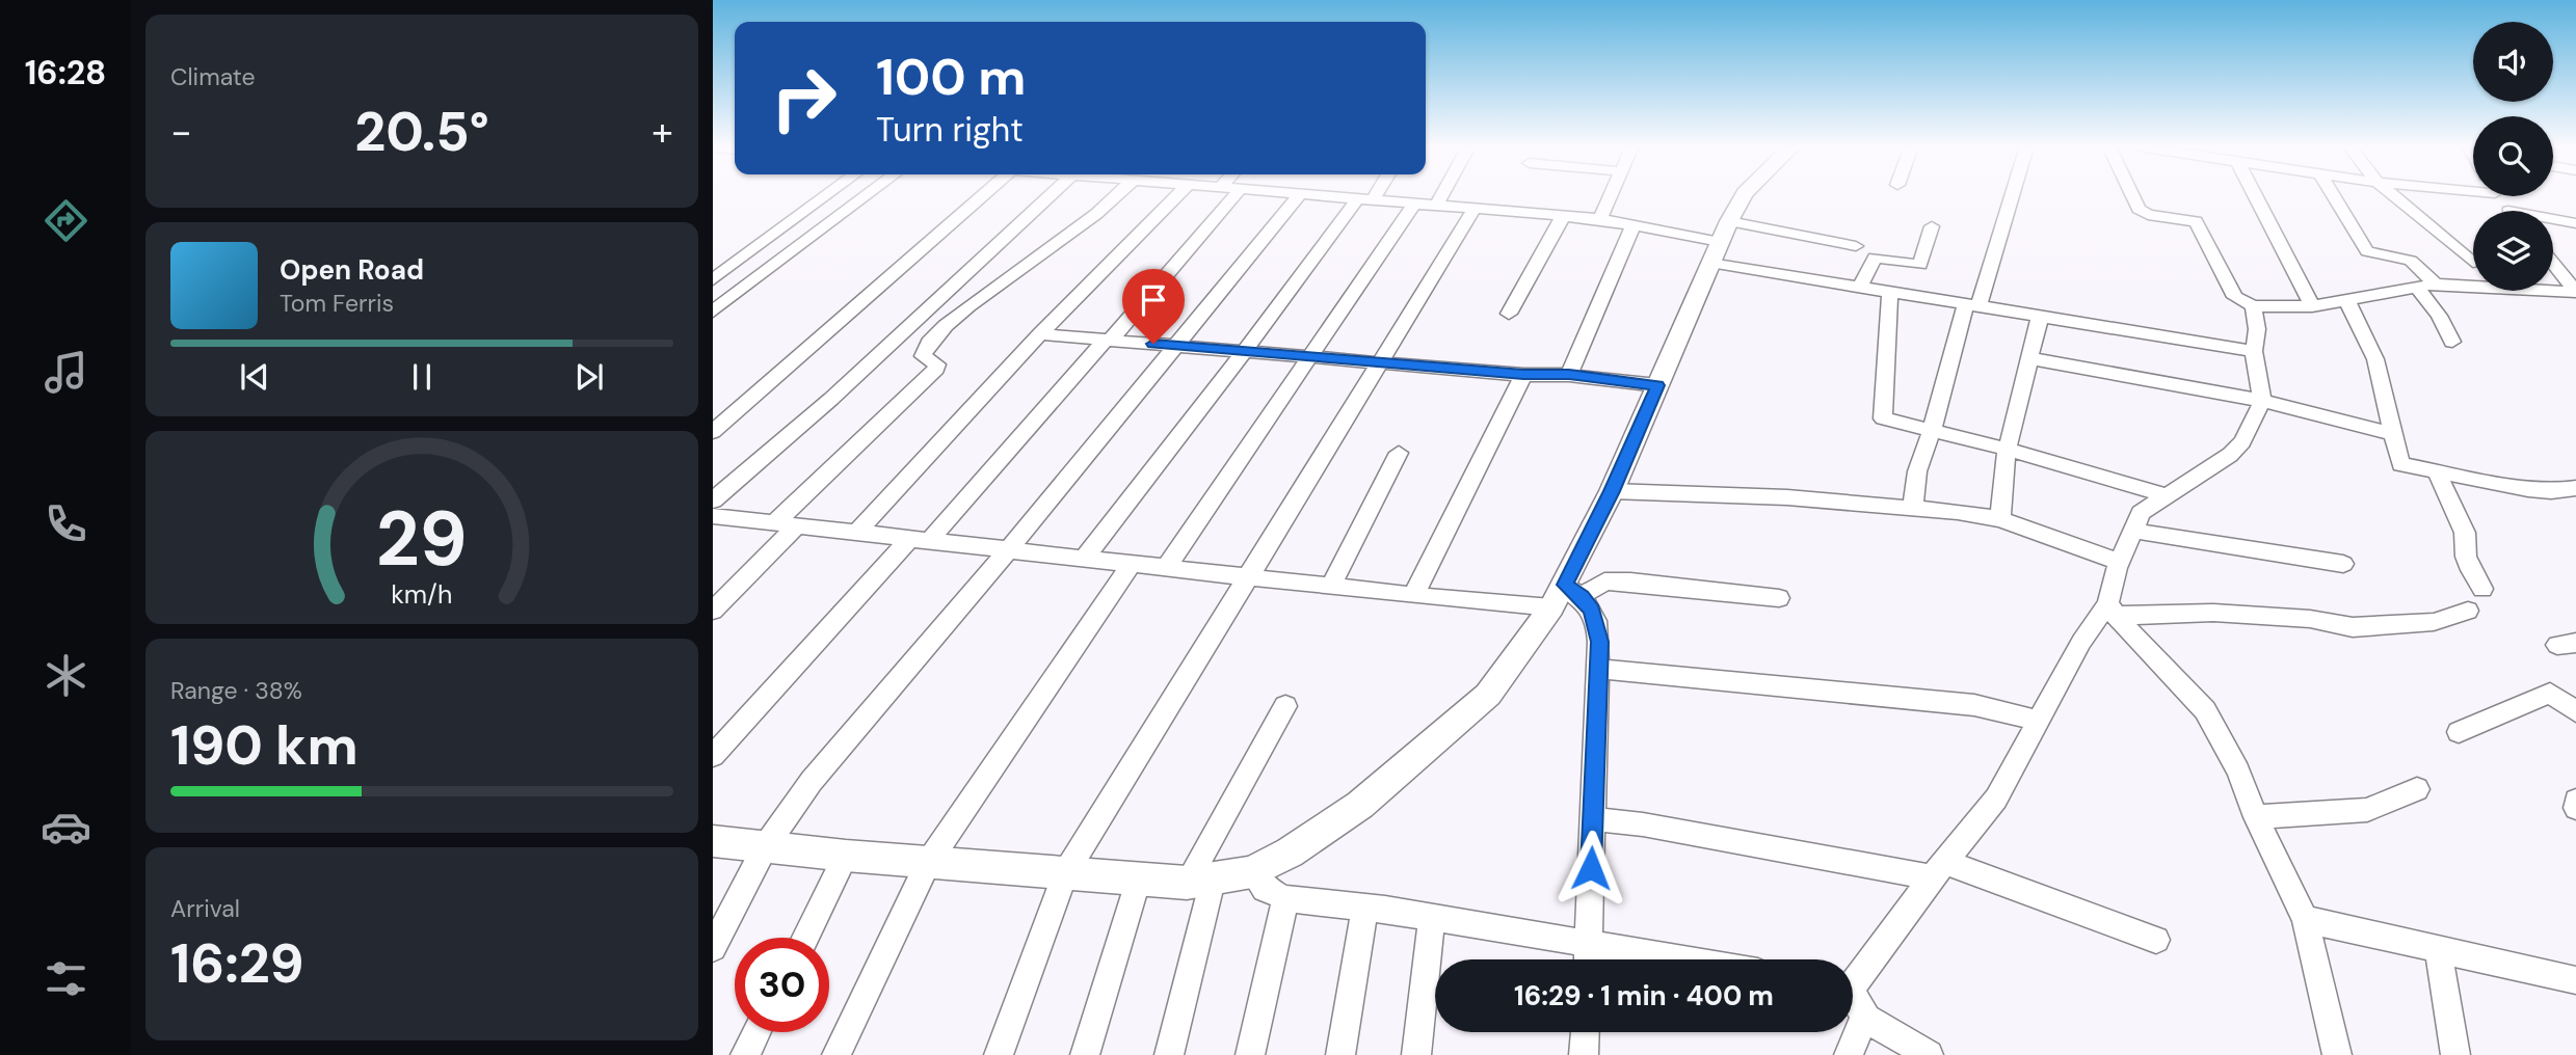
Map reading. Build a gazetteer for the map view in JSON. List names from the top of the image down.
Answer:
{
  "page": {
    "tabs": "16:28",
    "tile": [
      "Climate",
      ["Range · 38%", "190 km"],
      ["Arrival", "16:29"]
    ],
    "turn": ["100 m", "Turn right"],
    "heat": ["−", "20.5°", "+"],
    "song": ["Open Road", "Tom Ferris"],
    "limit": "30",
    "trip": "16:29 · 1 min · 400 m",
    "gauge": ["29", "km/h"]
  }
}
